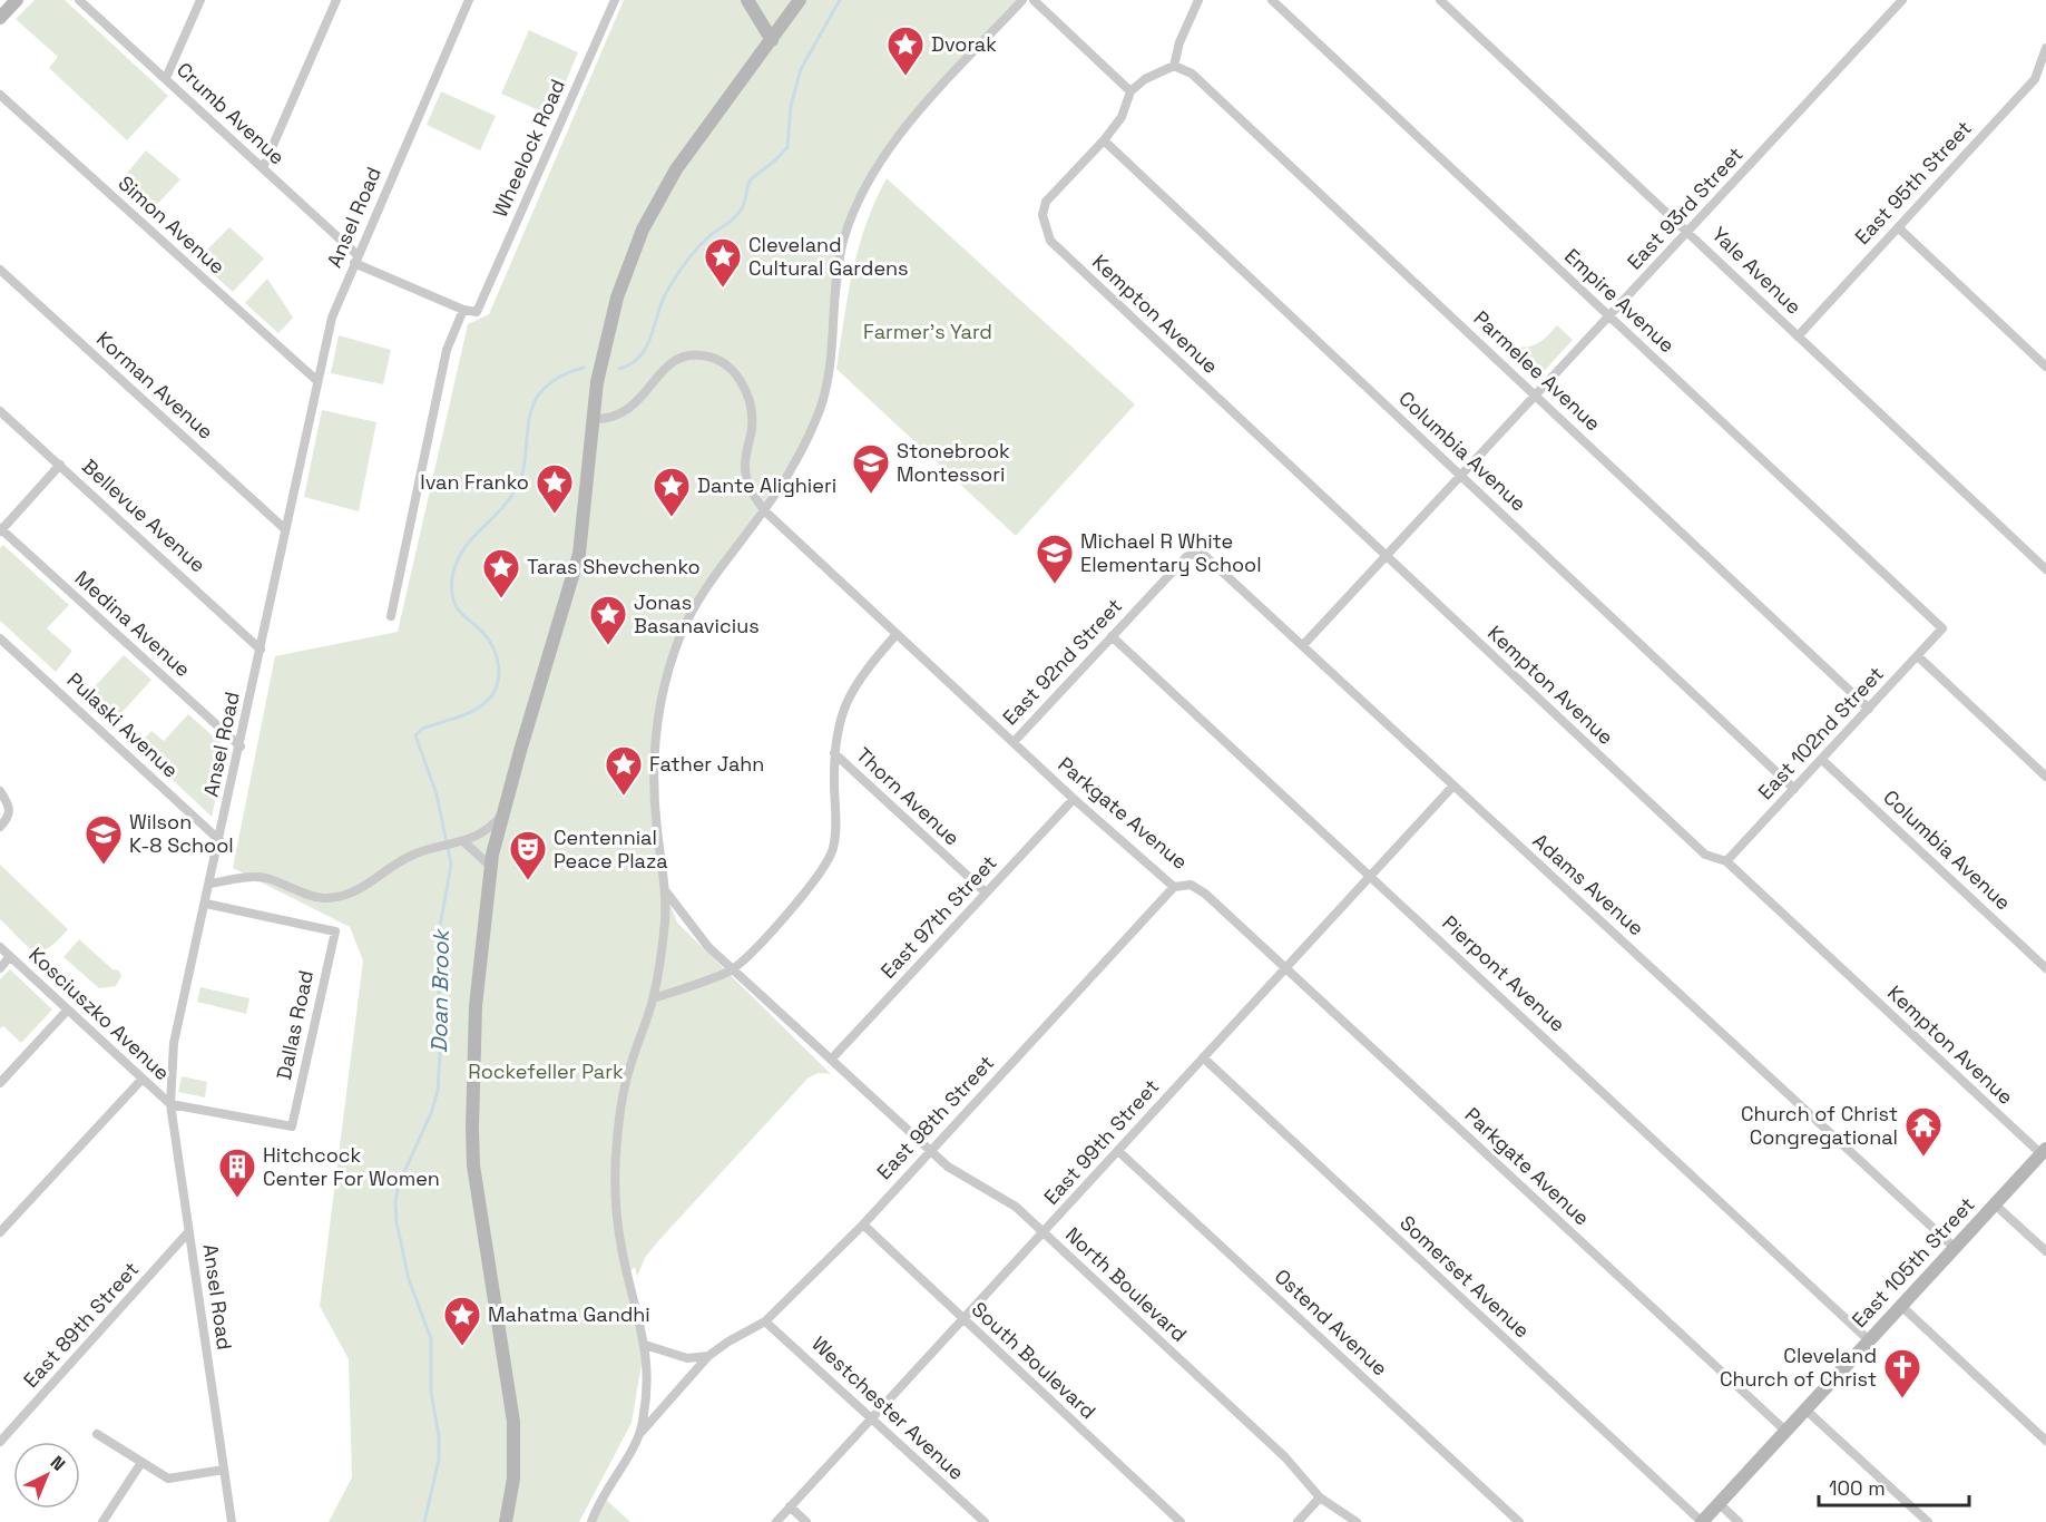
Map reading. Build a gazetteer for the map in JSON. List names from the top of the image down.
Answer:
{
  "streets": {
    "main road": ["East 105th Street"],
    "street": [
      "Crumb Avenue",
      "Wheelock Road",
      "East 95th Street",
      "East 93rd Street",
      "Ansel Road",
      "Simon Avenue",
      "Yale Avenue",
      "Empire Avenue",
      "Kempton Avenue",
      "Parmelee Avenue",
      "Korman Avenue",
      "Columbia Avenue",
      "Bellevue Avenue",
      "Medina Avenue",
      "East 92nd Street",
      "Pulaski Avenue",
      "East 102nd Street",
      "Thorn Avenue",
      "Parkgate Avenue",
      "Adams Avenue",
      "East 97th Street",
      "Pierpont Avenue",
      "Kosciuszko Avenue",
      "Dallas Road",
      "East 98th Street",
      "East 99th Street",
      "Somerset Avenue",
      "North Boulevard",
      "Ostend Avenue",
      "East 89th Street",
      "South Boulevard",
      "Westchester Avenue"
    ]
  },
  "crossings": [
    ["Crumb Avenue", "Wheelock Road"],
    ["Crumb Avenue", "Ansel Road"],
    ["East 95th Street", "Yale Avenue"],
    ["East 93rd Street", "Yale Avenue"],
    ["East 93rd Street", "Empire Avenue"],
    ["East 93rd Street", "Kempton Avenue"],
    ["East 93rd Street", "Parmelee Avenue"],
    ["East 93rd Street", "Columbia Avenue"],
    ["East 93rd Street", "Adams Avenue"],
    ["Ansel Road", "Simon Avenue"],
    ["Ansel Road", "Korman Avenue"],
    ["Ansel Road", "Bellevue Avenue"],
    ["Ansel Road", "Medina Avenue"],
    ["Ansel Road", "Pulaski Avenue"],
    ["Ansel Road", "Kosciuszko Avenue"],
    ["Ansel Road", "Dallas Road"],
    ["Ansel Road", "East 89th Street"],
    ["Empire Avenue", "East 102nd Street"],
    ["Kempton Avenue", "Columbia Avenue"],
    ["Kempton Avenue", "East 102nd Street"],
    ["Kempton Avenue", "East 105th Street"],
    ["Parmelee Avenue", "East 102nd Street"],
    ["Columbia Avenue", "East 102nd Street"],
    ["East 92nd Street", "Parkgate Avenue"],
    ["East 92nd Street", "Adams Avenue"],
    ["East 92nd Street", "Pierpont Avenue"],
    ["Thorn Avenue", "East 97th Street"],
    ["Parkgate Avenue", "East 97th Street"],
    ["Parkgate Avenue", "East 98th Street"],
    ["Parkgate Avenue", "East 99th Street"],
    ["Parkgate Avenue", "East 105th Street"],
    ["Adams Avenue", "East 99th Street"],
    ["Adams Avenue", "East 105th Street"],
    ["East 97th Street", "North Boulevard"],
    ["Pierpont Avenue", "East 99th Street"],
    ["Pierpont Avenue", "East 105th Street"],
    ["Kosciuszko Avenue", "Dallas Road"],
    ["East 98th Street", "North Boulevard"],
    ["East 98th Street", "South Boulevard"],
    ["East 98th Street", "Westchester Avenue"],
    ["East 99th Street", "Somerset Avenue"],
    ["East 99th Street", "North Boulevard"],
    ["East 99th Street", "Ostend Avenue"],
    ["East 99th Street", "South Boulevard"],
    ["East 99th Street", "Westchester Avenue"],
    ["East 105th Street", "Somerset Avenue"]
  ],
  "water": ["Doan Brook"],
  "parks": ["Farmer's Yard", "Rockefeller Park"],
  "places": {
    "place": [
      "Dvorak",
      "Cleveland Cultural Gardens",
      "Ivan Franko",
      "Dante Alighieri",
      "Taras Shevchenko",
      "Jonas Basanavicius",
      "Father Jahn",
      "Mahatma Gandhi"
    ],
    "school or university": ["Stonebrook Montessori", "Michael R White Elementary School", "Wilson K-8 School"],
    "theatre": ["Centennial Peace Plaza"],
    "temple": ["Church of Christ Congregational"],
    "building": ["Hitchcock Center For Women"],
    "church": ["Cleveland Church of Christ"]
  },
  "scale_bar": "100 m",
  "north": "top right"
}
